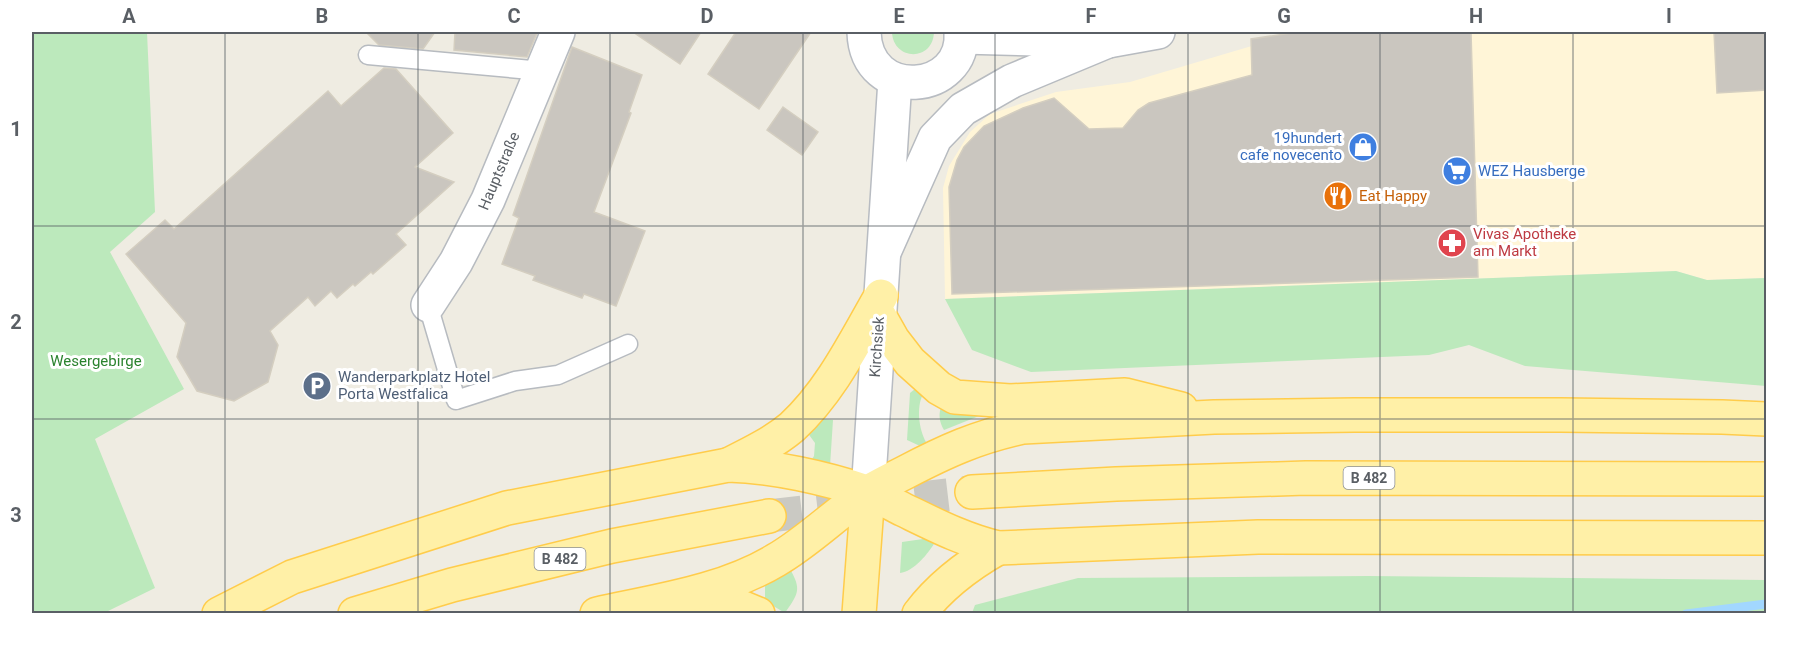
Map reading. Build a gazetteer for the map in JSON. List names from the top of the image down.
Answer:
{
  "streets": {
    "main road": ["Kirchsiek", "B 482"],
    "street": ["Hauptstraße"]
  },
  "parks": ["Wesergebirge"],
  "places": {
    "shop": ["19hundert cafe novecento"],
    "supermarket": ["WEZ Hausberge"],
    "restaurant": ["Eat Happy"],
    "pharmacy": ["Vivas Apotheke am Markt"],
    "parking": ["Wanderparkplatz Hotel Porta Westfalica"]
  },
  "grid": {
    "columns": [
      "A",
      "B",
      "C",
      "D",
      "E",
      "F",
      "G",
      "H",
      "I"
    ],
    "rows": ["1", "2", "3"]
  }
}
